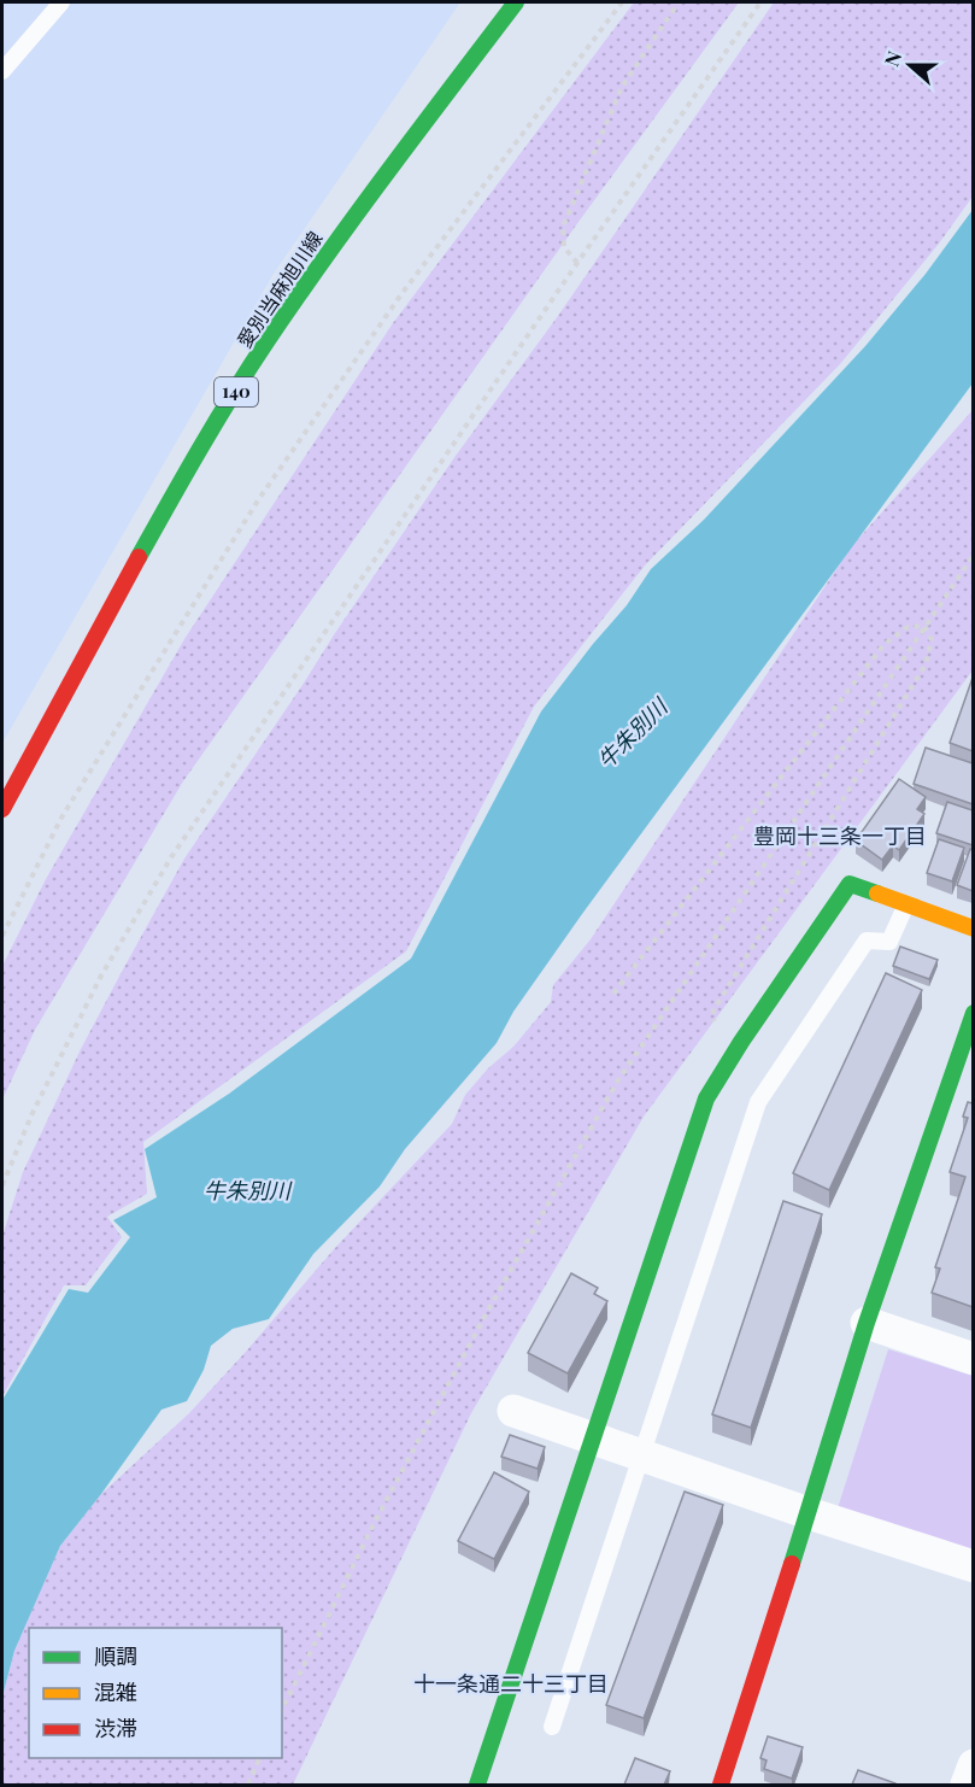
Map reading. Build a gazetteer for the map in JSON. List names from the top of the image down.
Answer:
{
  "streets": {
    "street": ["愛別当麻旭川線", "140"]
  },
  "districts": ["豊岡十三条一丁目", "十一条通二十三丁目"],
  "water": ["牛朱別川"],
  "legend": ["順調", "混雑", "渋滞"],
  "north": "left"
}
